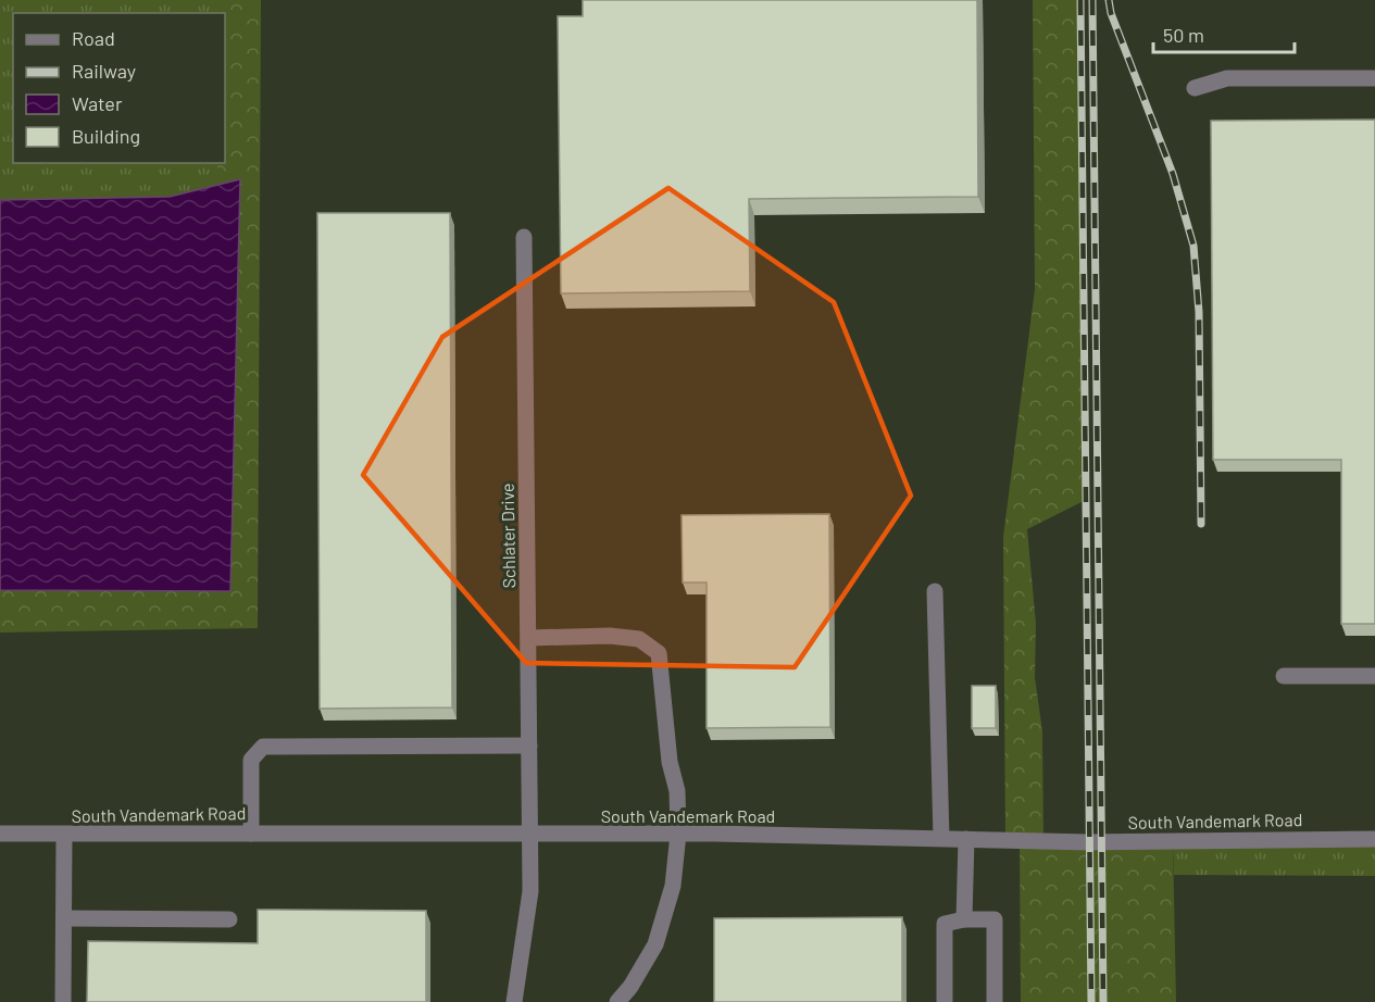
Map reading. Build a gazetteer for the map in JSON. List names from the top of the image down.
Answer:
{
  "streets": {
    "street": ["Schlater Drive", "South Vandemark Road"]
  },
  "crossings": [
    ["Schlater Drive", "South Vandemark Road"]
  ],
  "legend": [
    "Road",
    "Railway",
    "Water",
    "Building"
  ],
  "scale_bar": "50 m"
}
